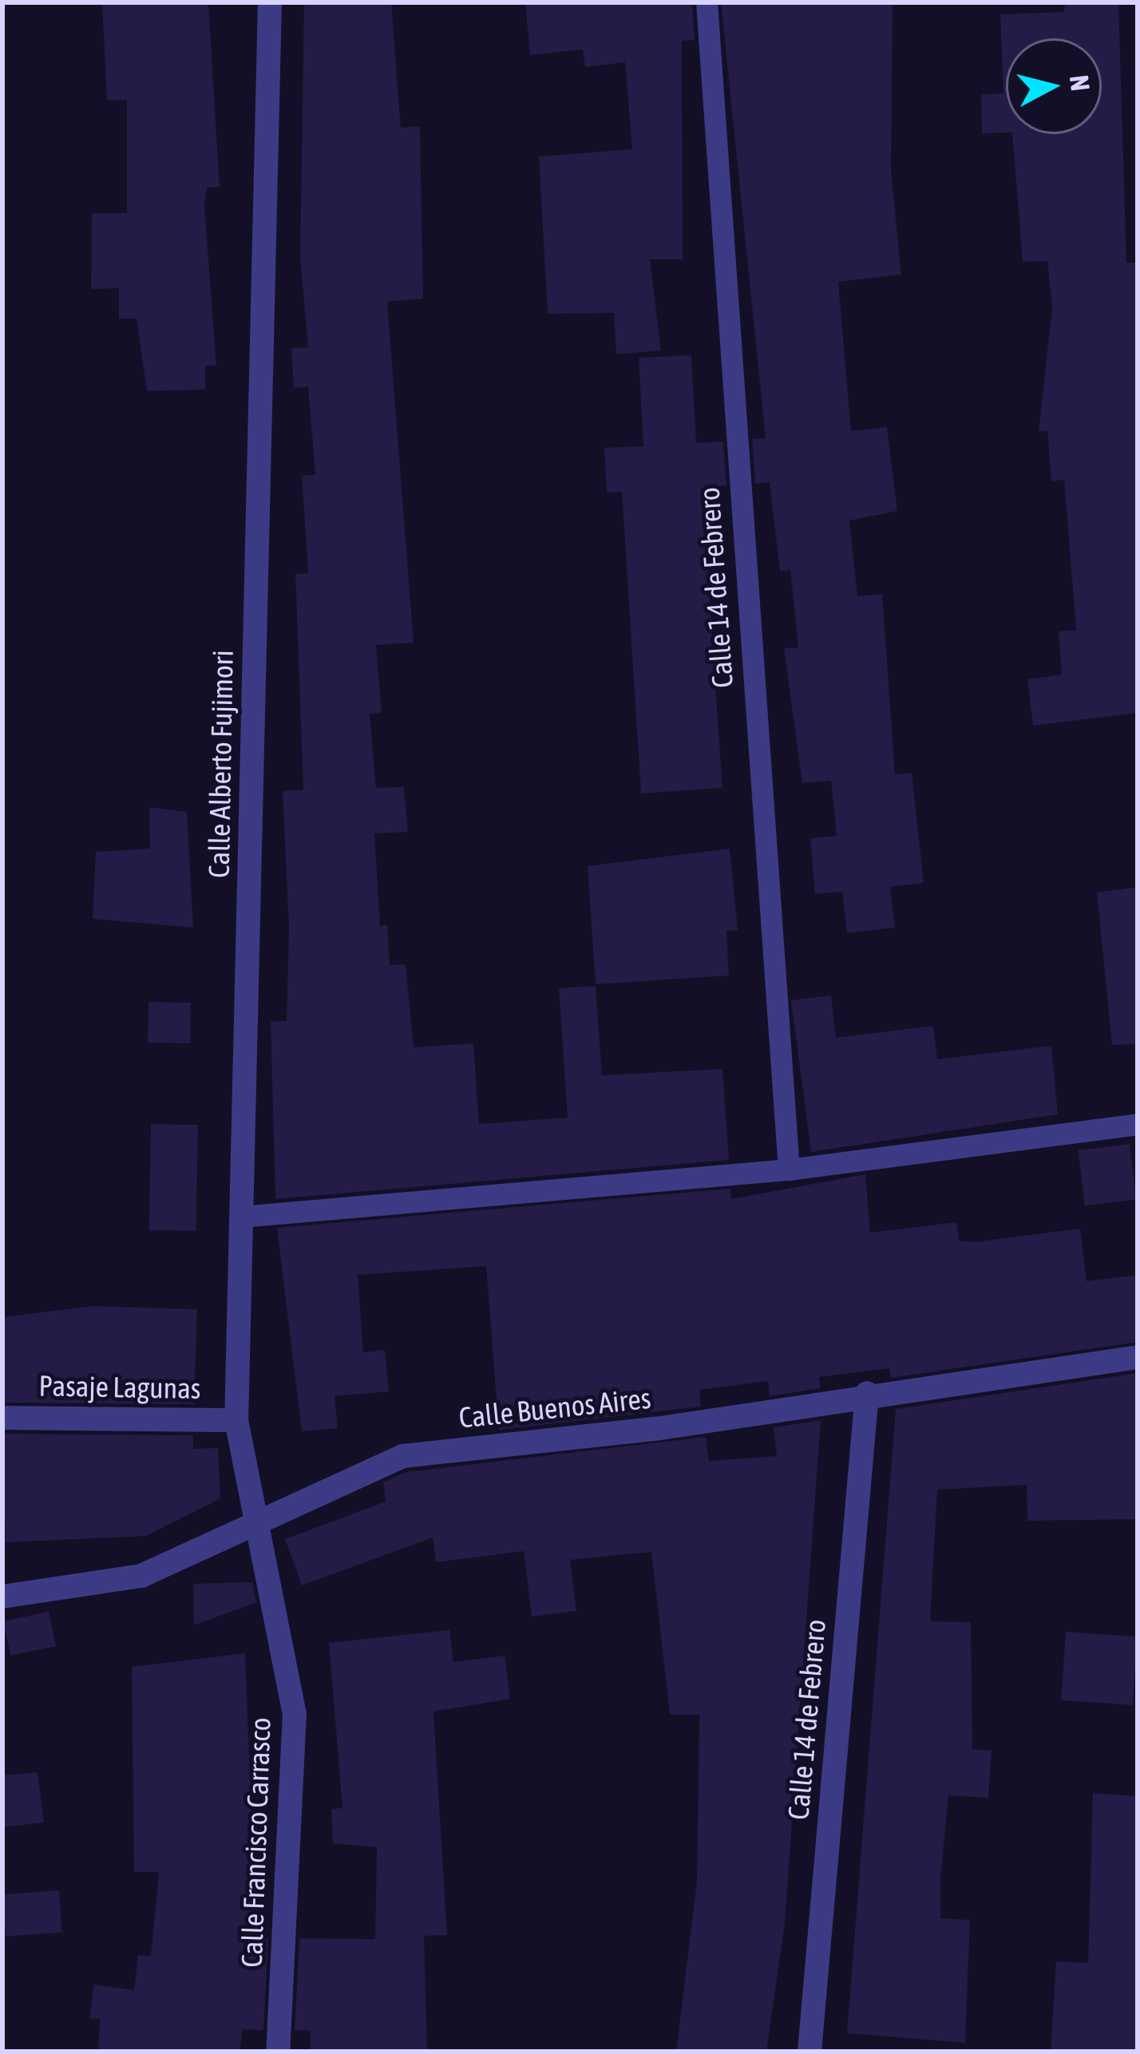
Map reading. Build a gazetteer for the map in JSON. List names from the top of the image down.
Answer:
{
  "streets": {
    "street": [
      "Calle 14 de Febrero",
      "Calle Alberto Fujimori",
      "Pasaje Lagunas",
      "Calle Buenos Aires",
      "Calle Francisco Carrasco"
    ]
  },
  "crossings": [
    ["Calle 14 de Febrero", "Calle Buenos Aires"],
    ["Calle Alberto Fujimori", "Pasaje Lagunas"],
    ["Calle Alberto Fujimori", "Calle Buenos Aires"],
    ["Calle Alberto Fujimori", "Calle Francisco Carrasco"],
    ["Calle Buenos Aires", "Calle Francisco Carrasco"]
  ],
  "north": "right"
}
